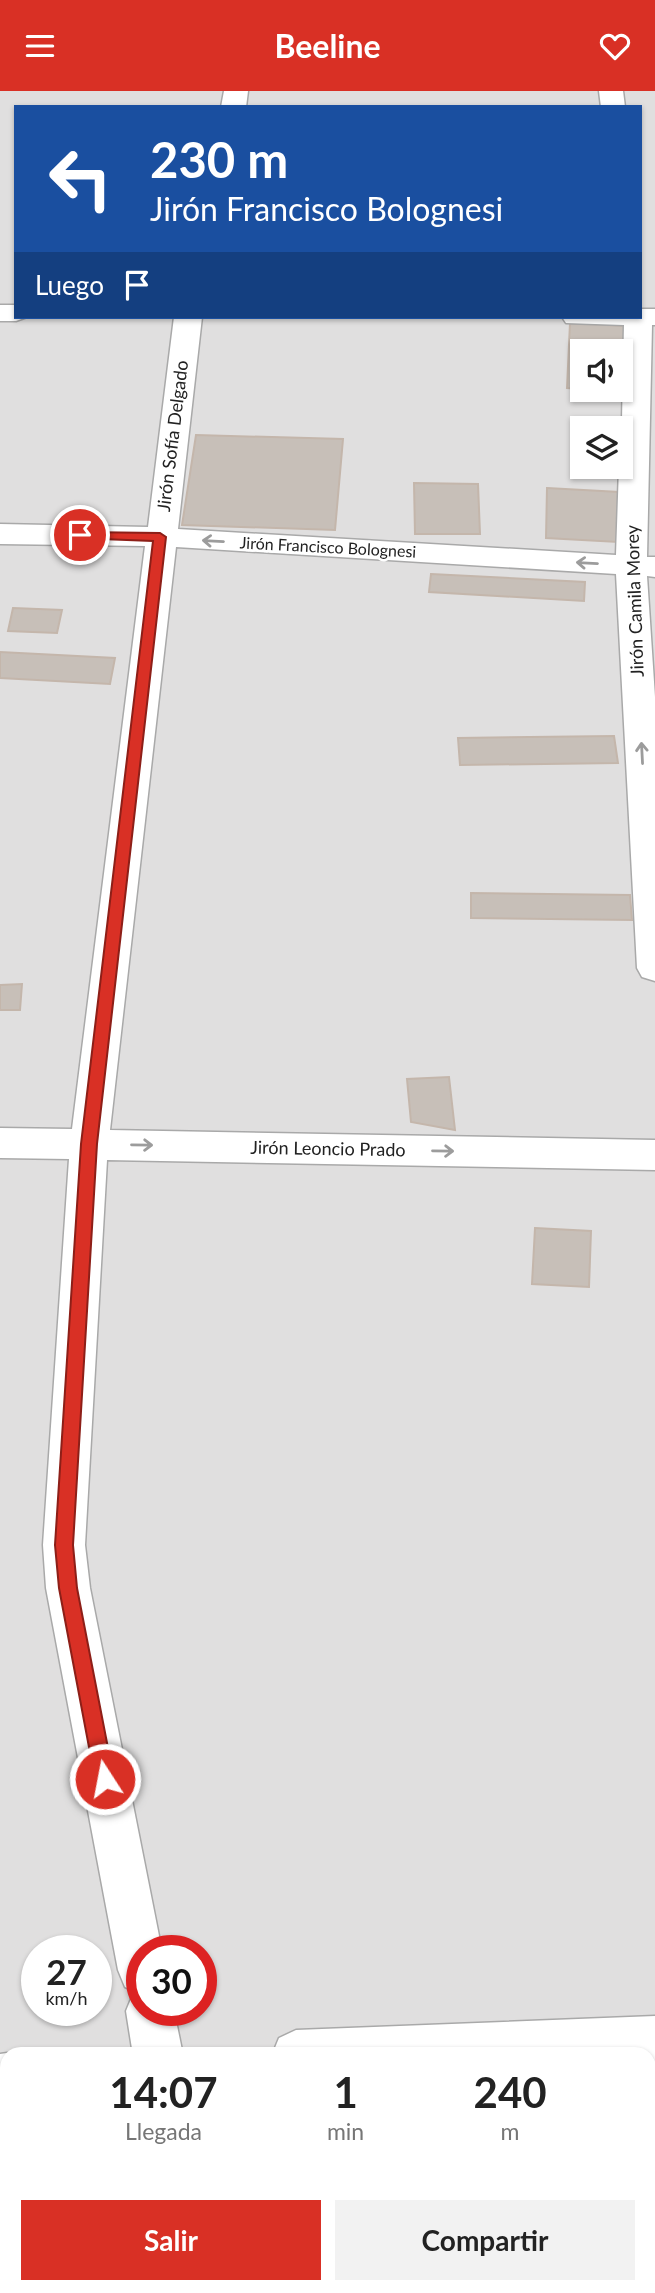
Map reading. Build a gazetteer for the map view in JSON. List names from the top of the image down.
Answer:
{
  "streets": {
    "street": [
      "Jirón Sofía Delgado",
      "Jirón Francisco Bolognesi",
      "Jirón Camila Morey",
      "Jirón Leoncio Prado"
    ]
  },
  "crossings": [
    ["Jirón Sofía Delgado", "Jirón Francisco Bolognesi"],
    ["Jirón Sofía Delgado", "Jirón Leoncio Prado"],
    ["Jirón Francisco Bolognesi", "Jirón Camila Morey"]
  ],
  "one_way": ["Jirón Francisco Bolognesi", "Jirón Camila Morey", "Jirón Leoncio Prado"],
  "page": {
    "header": "Beeline",
    "turn": ["230 m", "Jirón Francisco Bolognesi"],
    "then": "Luego",
    "speed": "27 km/h",
    "limit": "30",
    "eta": [
      "14:07",
      "Llegada",
      "1",
      "min",
      "240",
      "m"
    ],
    "buttons": ["Salir", "Compartir"]
  }
}
